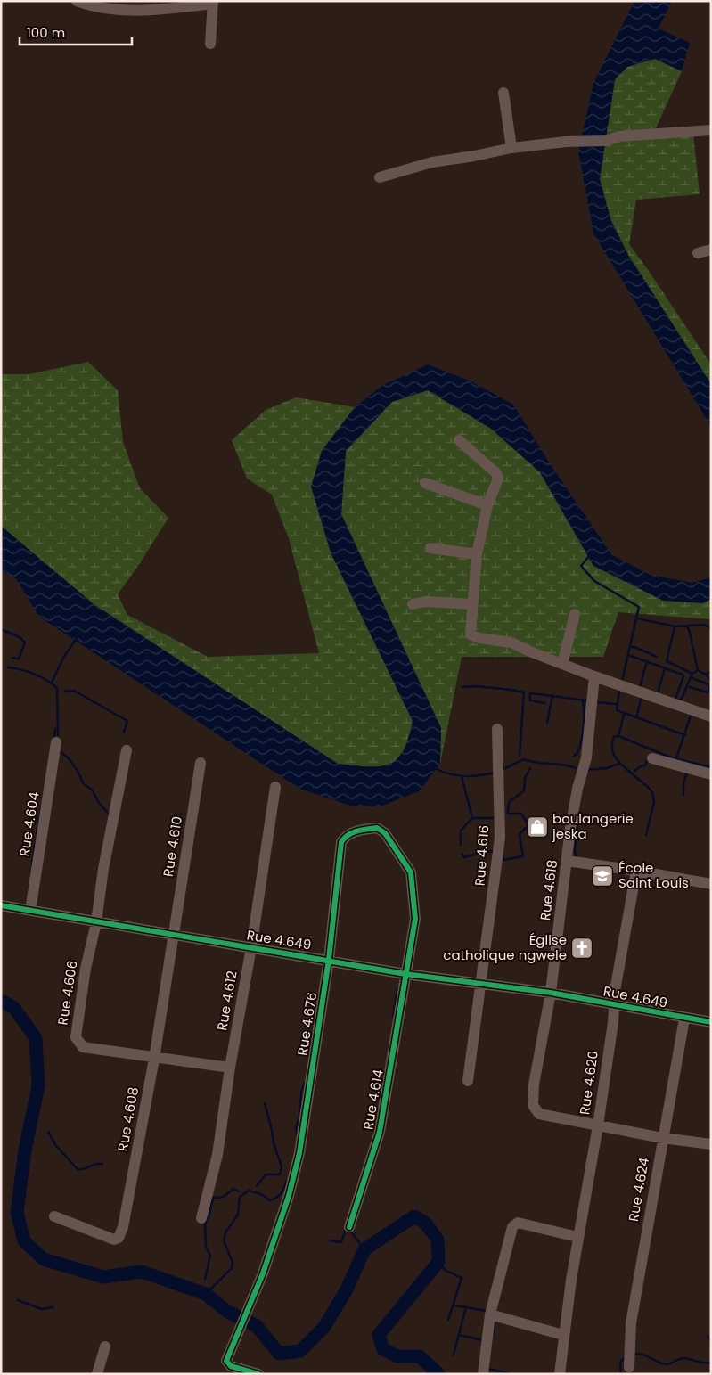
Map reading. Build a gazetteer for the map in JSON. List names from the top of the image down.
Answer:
{
  "streets": {
    "street": [
      "Rue 4.604",
      "Rue 4.610",
      "Rue 4.616",
      "Rue 4.618",
      "Rue 4.649",
      "Rue 4.606",
      "Rue 4.612",
      "Rue 4.676",
      "Rue 4.620",
      "Rue 4.614",
      "Rue 4.608",
      "Rue 4.624"
    ]
  },
  "crossings": [
    ["Rue 4.604", "Rue 4.649"],
    ["Rue 4.610", "Rue 4.649"],
    ["Rue 4.610", "Rue 4.608"],
    ["Rue 4.616", "Rue 4.649"],
    ["Rue 4.618", "Rue 4.649"],
    ["Rue 4.618", "Rue 4.620"],
    ["Rue 4.618", "Rue 4.624"],
    ["Rue 4.649", "Rue 4.606"],
    ["Rue 4.649", "Rue 4.612"],
    ["Rue 4.649", "Rue 4.676"],
    ["Rue 4.649", "Rue 4.620"],
    ["Rue 4.649", "Rue 4.614"],
    ["Rue 4.649", "Rue 4.608"],
    ["Rue 4.649", "Rue 4.624"],
    ["Rue 4.606", "Rue 4.612"],
    ["Rue 4.606", "Rue 4.608"],
    ["Rue 4.676", "Rue 4.614"]
  ],
  "places": {
    "shop": ["boulangerie jeska"],
    "school or university": ["École Saint Louis"],
    "church": ["Église catholique ngwele"]
  },
  "scale_bar": "100 m"
}
